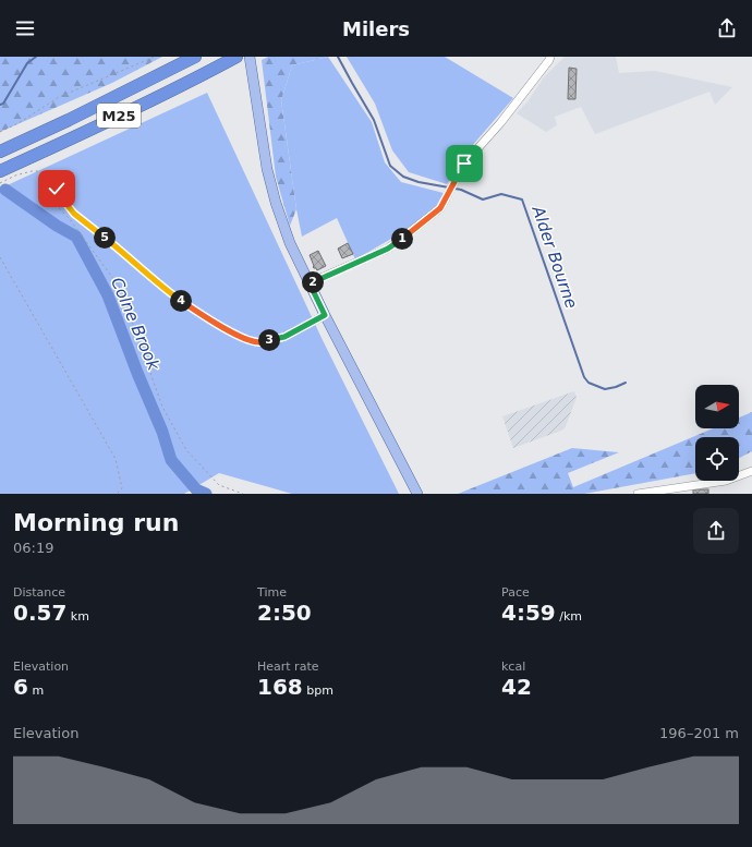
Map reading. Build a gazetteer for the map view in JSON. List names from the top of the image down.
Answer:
{
  "streets": {
    "highway": ["M25"]
  },
  "water": ["Alder Bourne", "Colne Brook"],
  "north": "right",
  "page": {
    "header": "Milers",
    "pins": [
      "5",
      "1",
      "2",
      "4",
      "3"
    ],
    "heading": ["Morning run", "06:19"],
    "stats": [
      ["Distance", "0.57 km"],
      ["Time", "2:50"],
      ["Pace", "4:59 /km"],
      ["Elevation", "6 m"],
      ["Heart rate", "168 bpm"],
      ["kcal", "42"]
    ],
    "chart": ["Elevation", "196–201 m"]
  }
}
